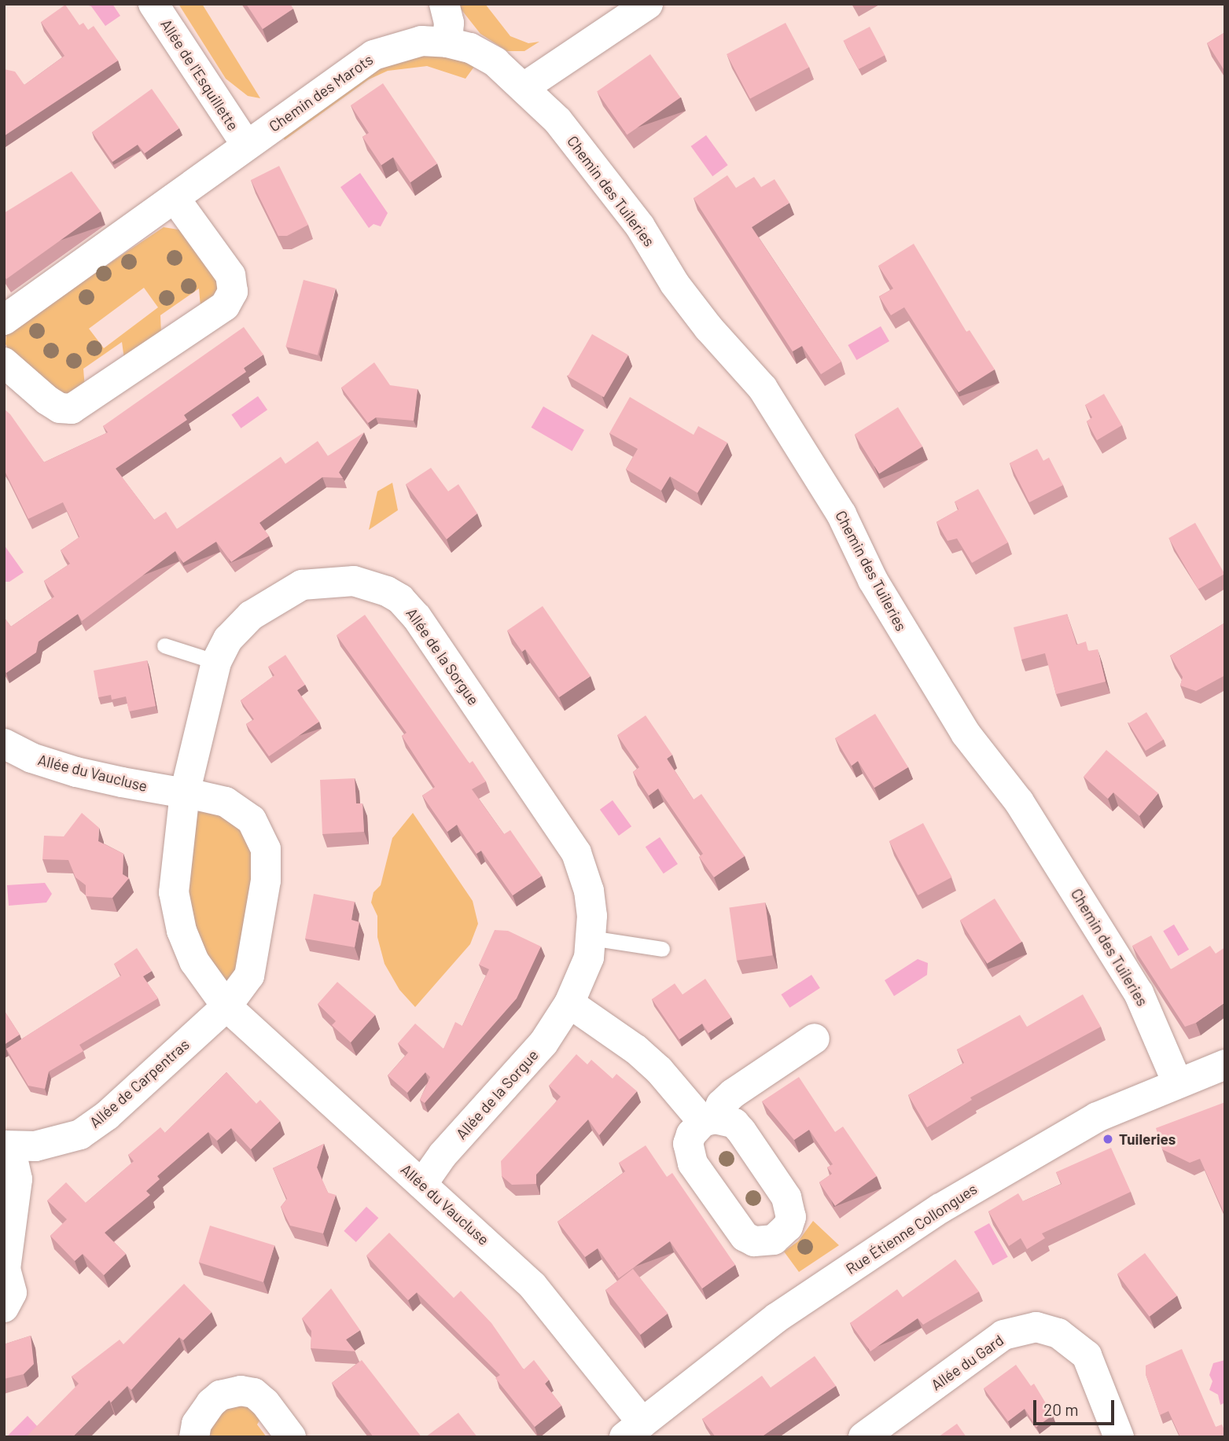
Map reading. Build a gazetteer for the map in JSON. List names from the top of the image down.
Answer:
{
  "streets": {
    "street": [
      "Allée de l'Esquillette",
      "Chemin des Marots",
      "Chemin des Tuileries",
      "Allée de la Sorgue",
      "Allée du Vaucluse",
      "Allée de Carpentras",
      "Rue Étienne Collongues",
      "Allée du Gard"
    ]
  },
  "crossings": [
    ["Allée de l'Esquillette", "Chemin des Marots"],
    ["Chemin des Marots", "Chemin des Tuileries"],
    ["Chemin des Tuileries", "Rue Étienne Collongues"],
    ["Allée de la Sorgue", "Allée du Vaucluse"],
    ["Allée du Vaucluse", "Allée de Carpentras"],
    ["Allée du Vaucluse", "Rue Étienne Collongues"]
  ],
  "places": ["Tuileries"],
  "scale_bar": "20 m"
}
